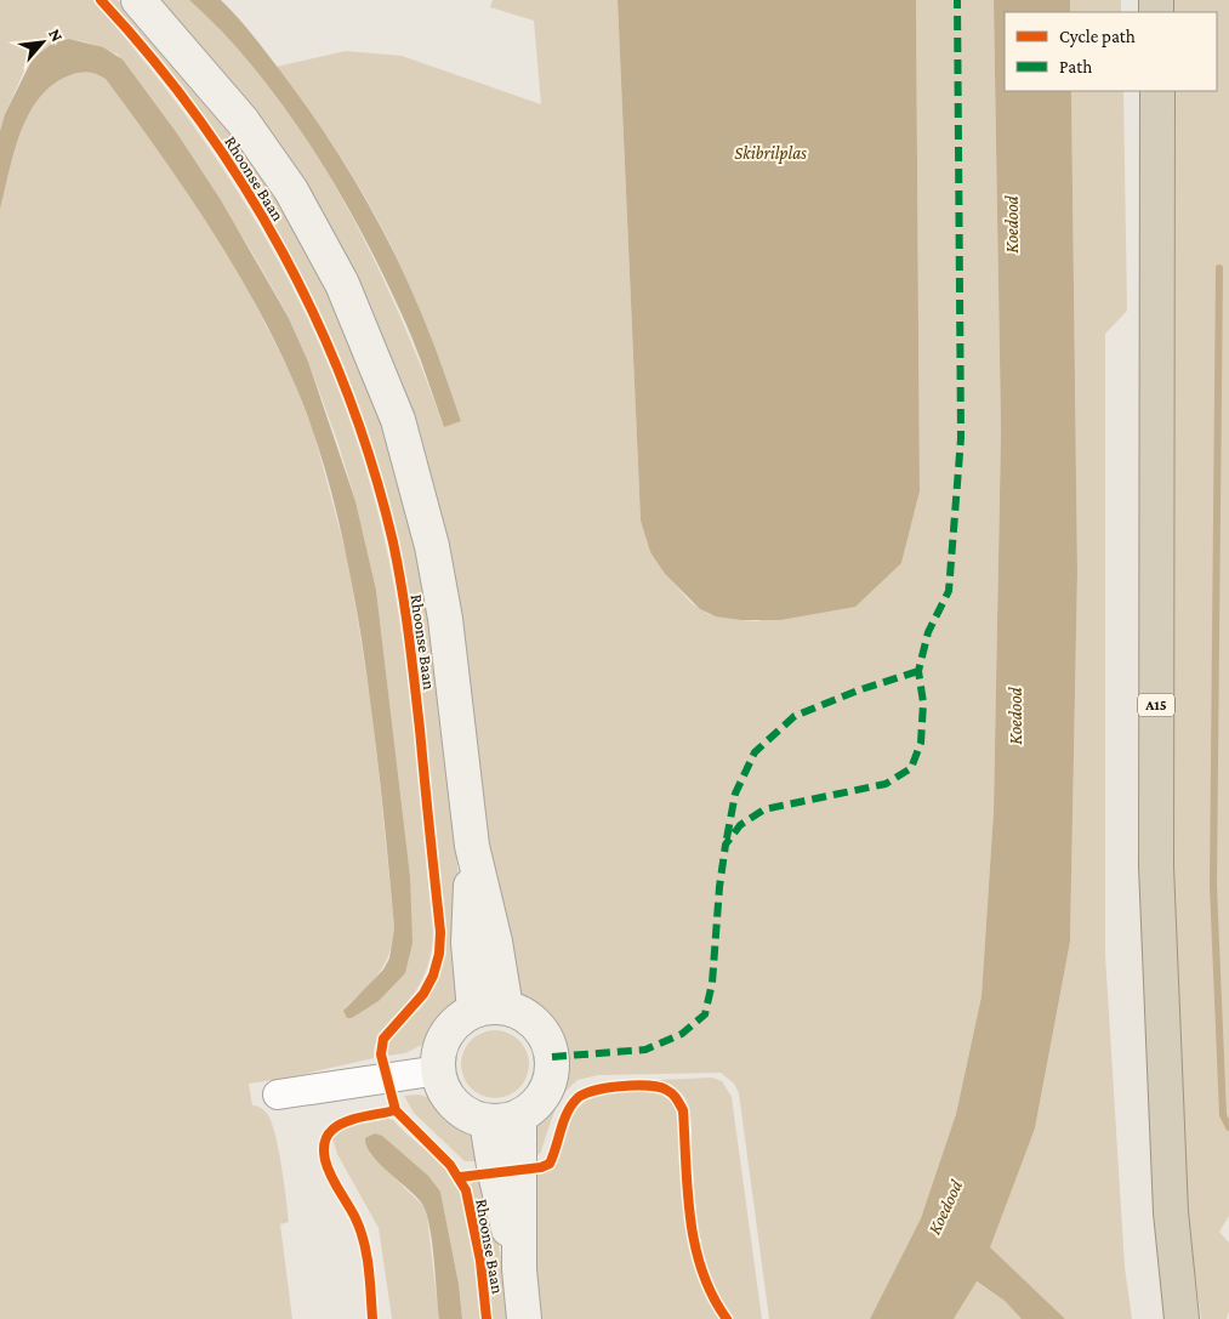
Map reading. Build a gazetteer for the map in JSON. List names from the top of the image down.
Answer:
{
  "streets": {
    "highway": ["A15"],
    "main road": ["Rhoonse Baan"]
  },
  "water": ["Skibrilplas", "Koedood"],
  "legend": ["Cycle path", "Path"],
  "north": "top right"
}
